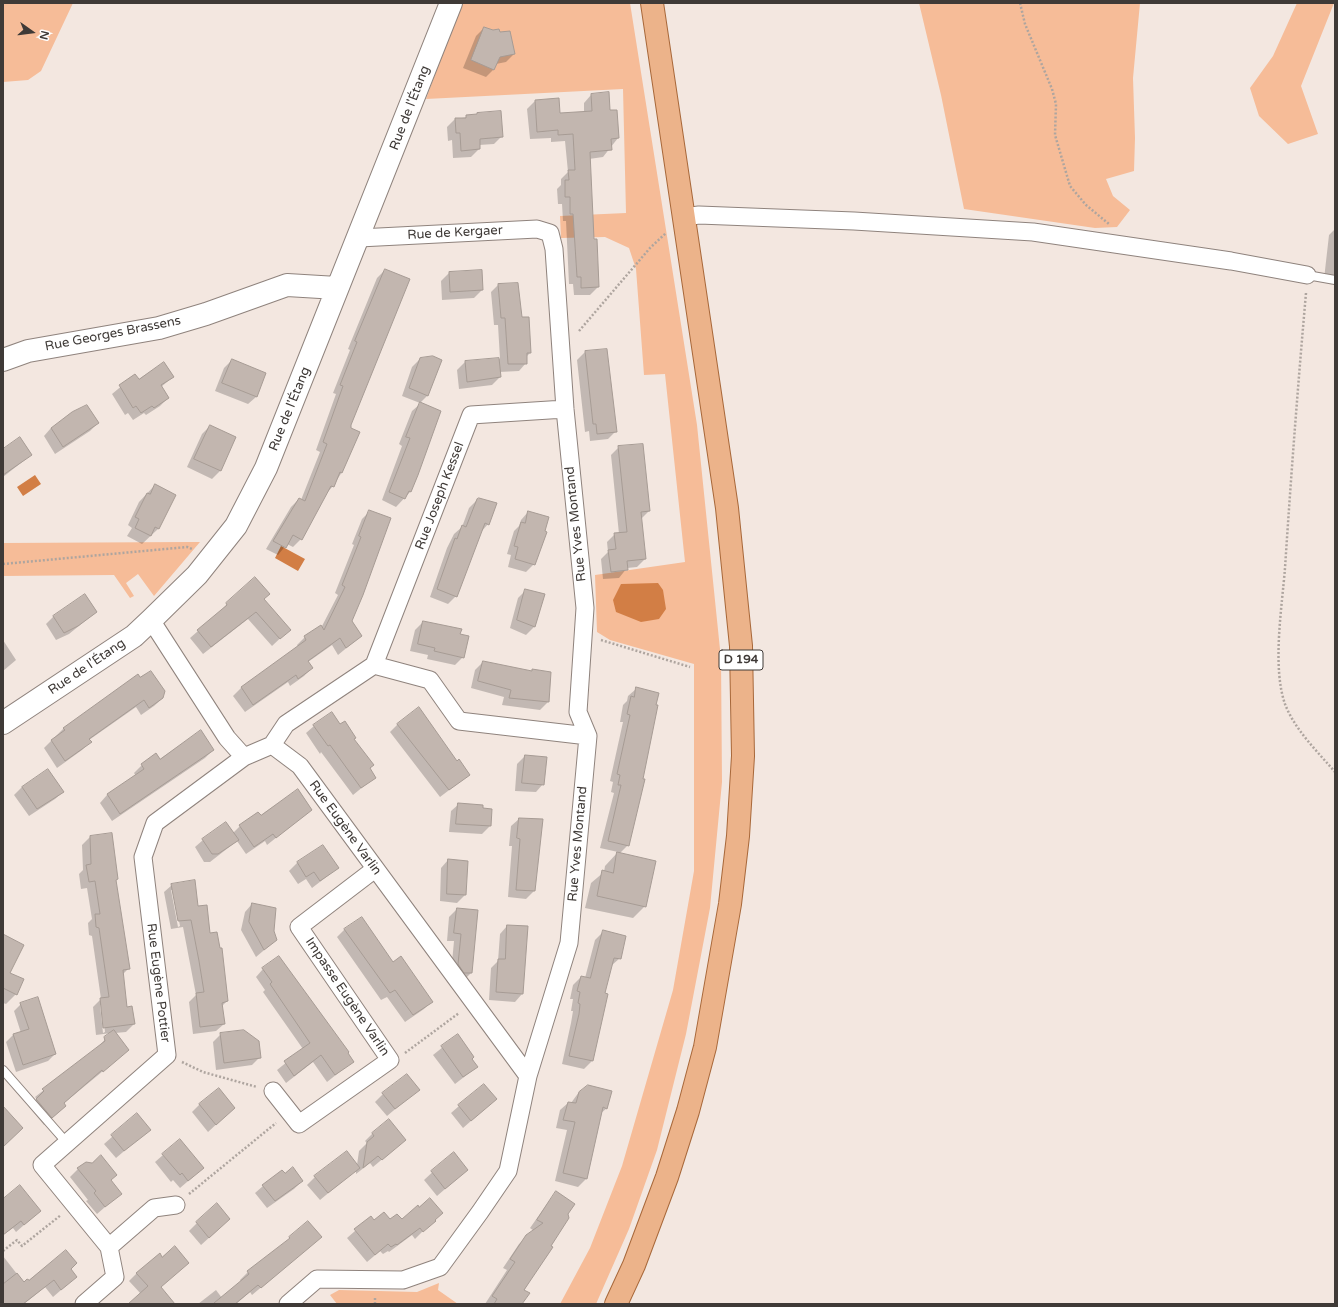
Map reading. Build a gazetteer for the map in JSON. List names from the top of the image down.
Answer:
{
  "streets": {
    "main road": ["D 194"],
    "street": [
      "Rue de l'Étang",
      "Rue de Kergaer",
      "Rue Georges Brassens",
      "Rue Joseph Kessel",
      "Rue Yves Montand",
      "Rue Eugène Varlin",
      "Rue Eugène Pottier",
      "Impasse Eugène Varlin"
    ]
  },
  "crossings": [
    ["Rue de l'Étang", "Rue de Kergaer"],
    ["Rue de l'Étang", "Rue Georges Brassens"],
    ["Rue de Kergaer", "Rue Yves Montand"],
    ["Rue Joseph Kessel", "Rue Yves Montand"],
    ["Rue Yves Montand", "Rue Eugène Varlin"],
    ["Rue Eugène Varlin", "Impasse Eugène Varlin"]
  ],
  "north": "right"
}
